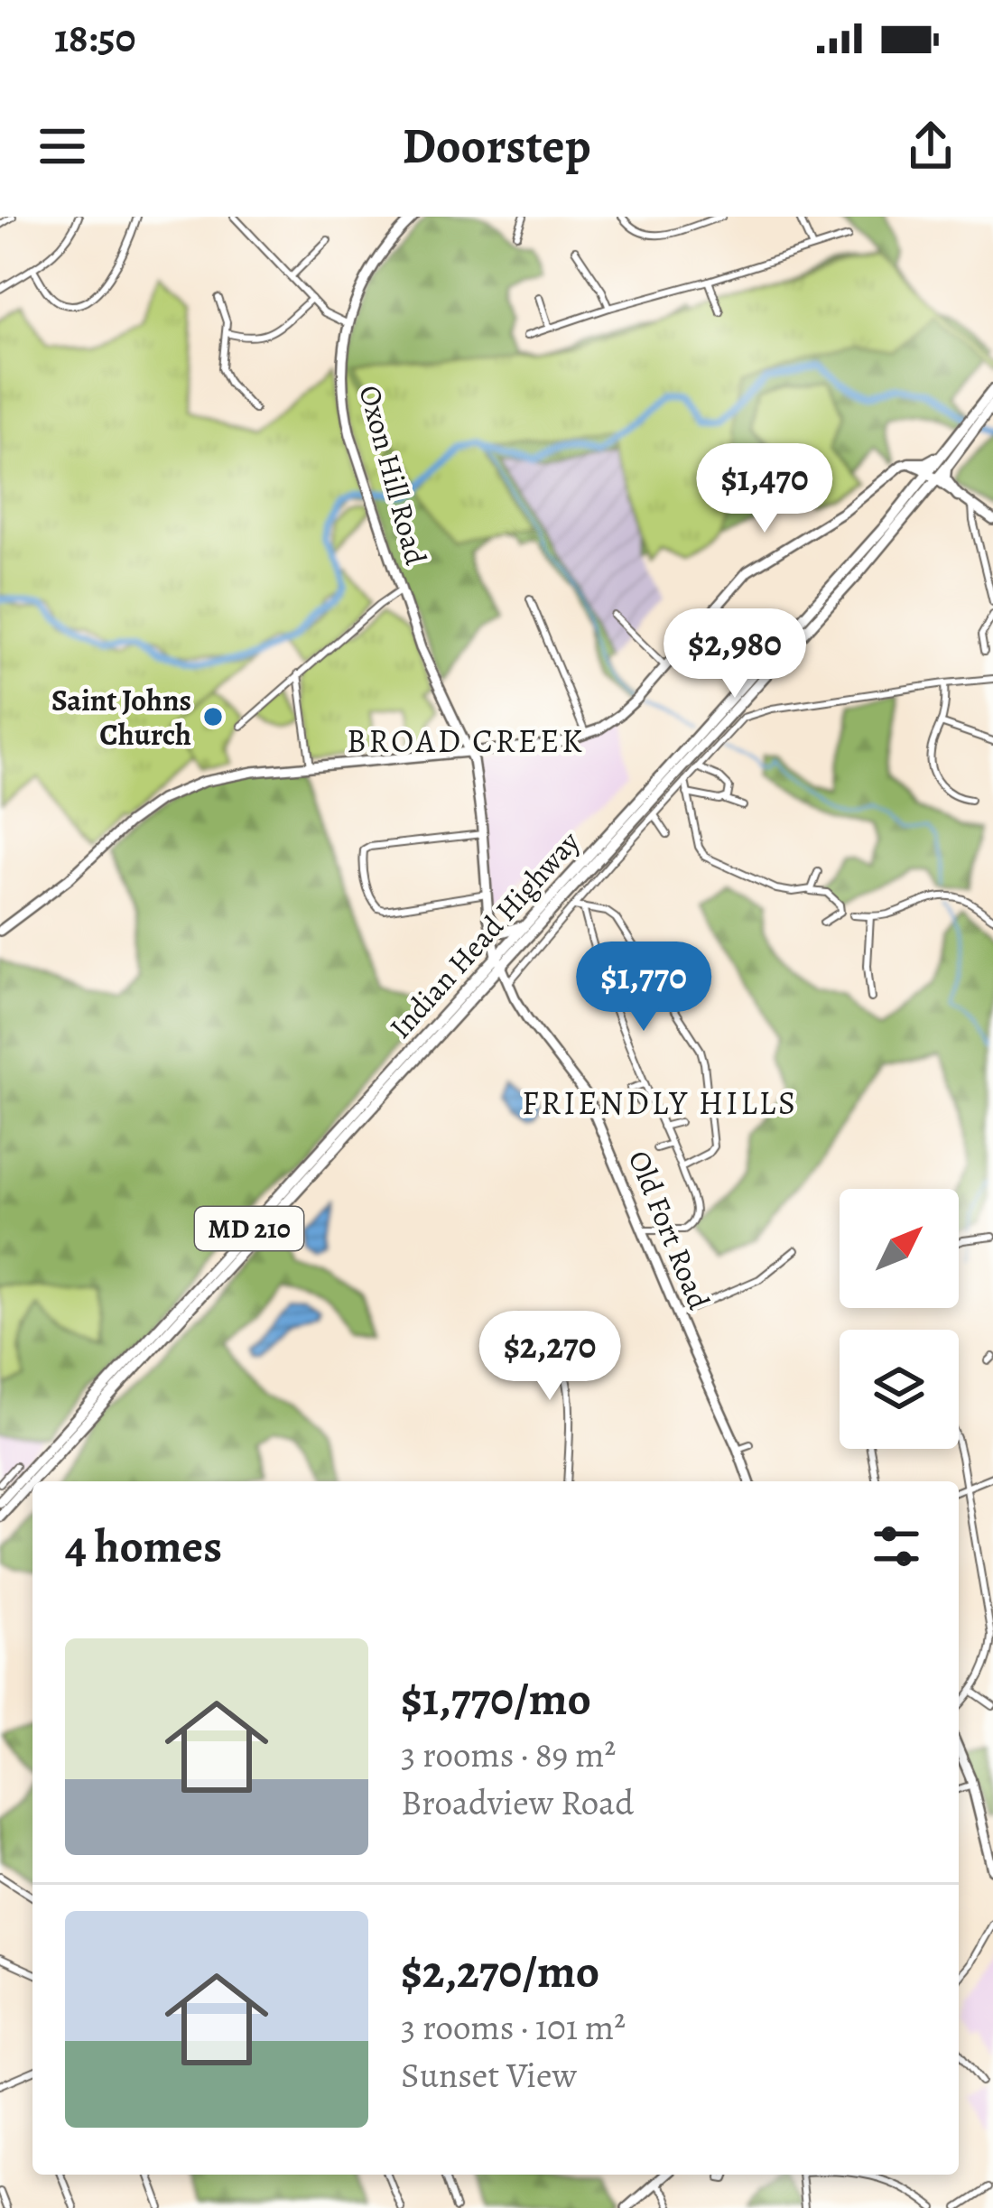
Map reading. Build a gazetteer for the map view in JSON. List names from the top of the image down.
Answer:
{
  "streets": {
    "highway": ["Indian Head Highway", "MD 210"],
    "main road": ["Oxon Hill Road", "Old Fort Road"]
  },
  "crossings": [
    ["Oxon Hill Road", "Old Fort Road"],
    ["Indian Head Highway", "Old Fort Road"]
  ],
  "districts": ["BROAD CREEK", "FRIENDLY HILLS"],
  "places": ["Saint Johns Church"],
  "north": "top right",
  "page": {
    "status": "18:50",
    "header": "Doorstep",
    "price": [
      "$1,470",
      "$2,980",
      "$1,770",
      "$2,270"
    ],
    "heading": "4 homes",
    "list": [
      {
        "name": "$1,770/mo",
        "note": "3 rooms · 89 m² · Broadview Road"
      },
      {
        "name": "$2,270/mo",
        "note": "3 rooms · 101 m² · Sunset View"
      }
    ]
  }
}
